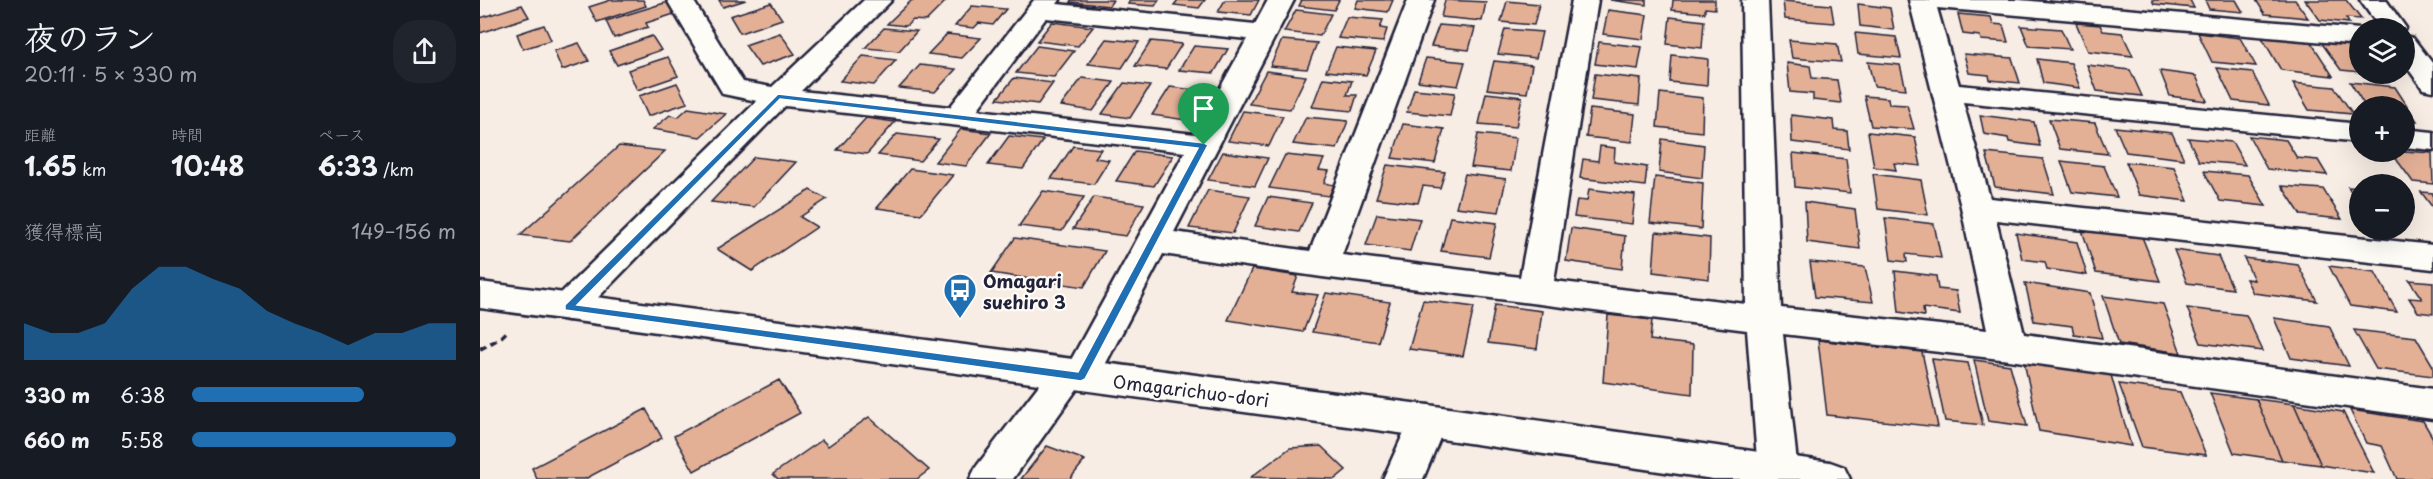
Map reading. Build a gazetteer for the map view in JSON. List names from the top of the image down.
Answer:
{
  "streets": {
    "street": ["Omagarichuo-dori"]
  },
  "places": {
    "bus stop": ["Omagari suehiro 3"]
  },
  "page": {
    "heading": ["夜のラン", "20:11 · 5 × 330 m"],
    "map_buttons": ["+", "−"],
    "stats": [
      ["距離", "1.65 km"],
      ["時間", "10:48"],
      ["ペース", "6:33 /km"]
    ],
    "chart": ["獲得標高", "149–156 m"],
    "list": [
      {
        "name": "330 m",
        "note": "6:38"
      },
      {
        "name": "660 m",
        "note": "5:58"
      }
    ]
  }
}
